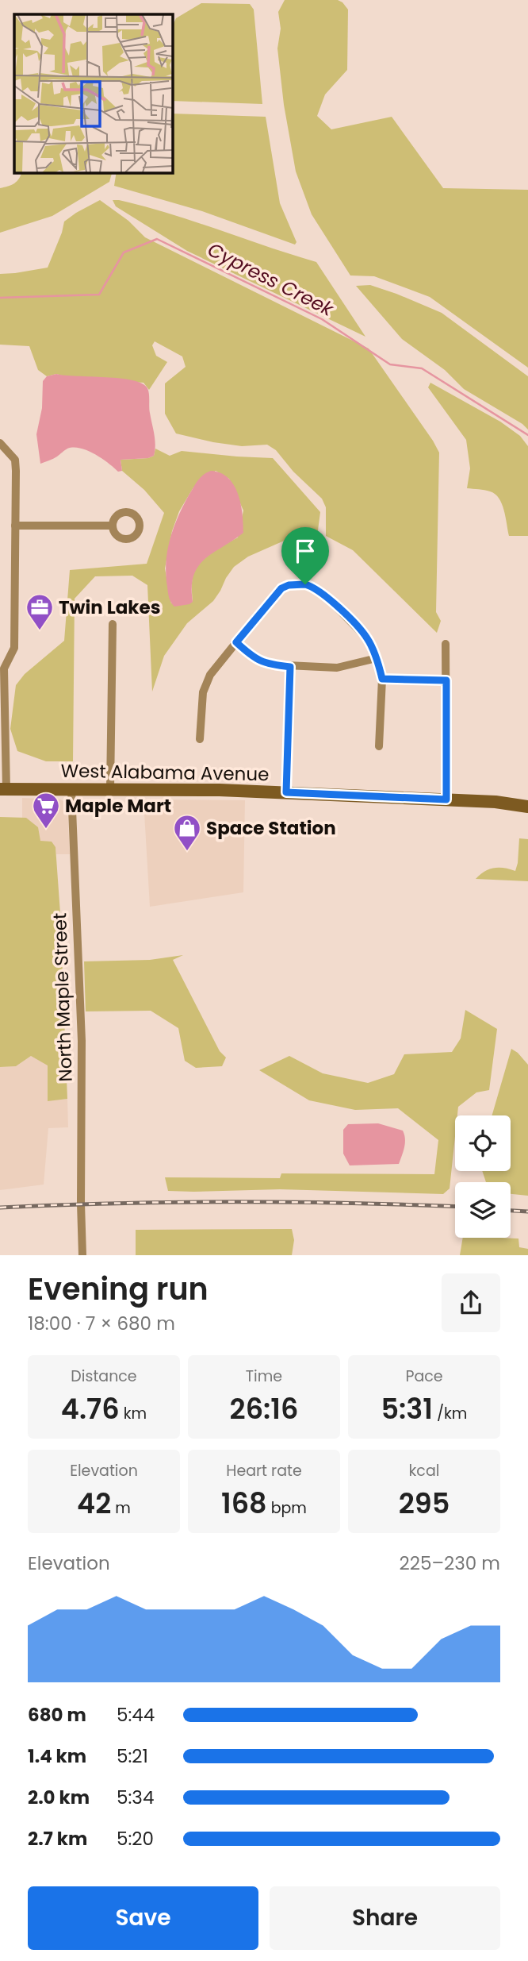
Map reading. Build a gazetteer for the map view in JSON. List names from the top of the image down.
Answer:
{
  "streets": {
    "main road": ["West Alabama Avenue"],
    "street": ["North Maple Street"]
  },
  "crossings": [
    ["West Alabama Avenue", "North Maple Street"]
  ],
  "water": ["Cypress Creek"],
  "places": {
    "office": ["Twin Lakes"],
    "supermarket": ["Maple Mart"],
    "shop": ["Space Station"]
  },
  "page": {
    "heading": ["Evening run", "18:00 · 7 × 680 m"],
    "stats": [
      ["Distance", "4.76 km"],
      ["Time", "26:16"],
      ["Pace", "5:31 /km"],
      ["Elevation", "42 m"],
      ["Heart rate", "168 bpm"],
      ["kcal", "295"]
    ],
    "chart": ["Elevation", "225–230 m"],
    "list": [
      {
        "name": "680 m",
        "note": "5:44"
      },
      {
        "name": "1.4 km",
        "note": "5:21"
      },
      {
        "name": "2.0 km",
        "note": "5:34"
      },
      {
        "name": "2.7 km",
        "note": "5:20"
      }
    ],
    "buttons": ["Save", "Share"]
  }
}
